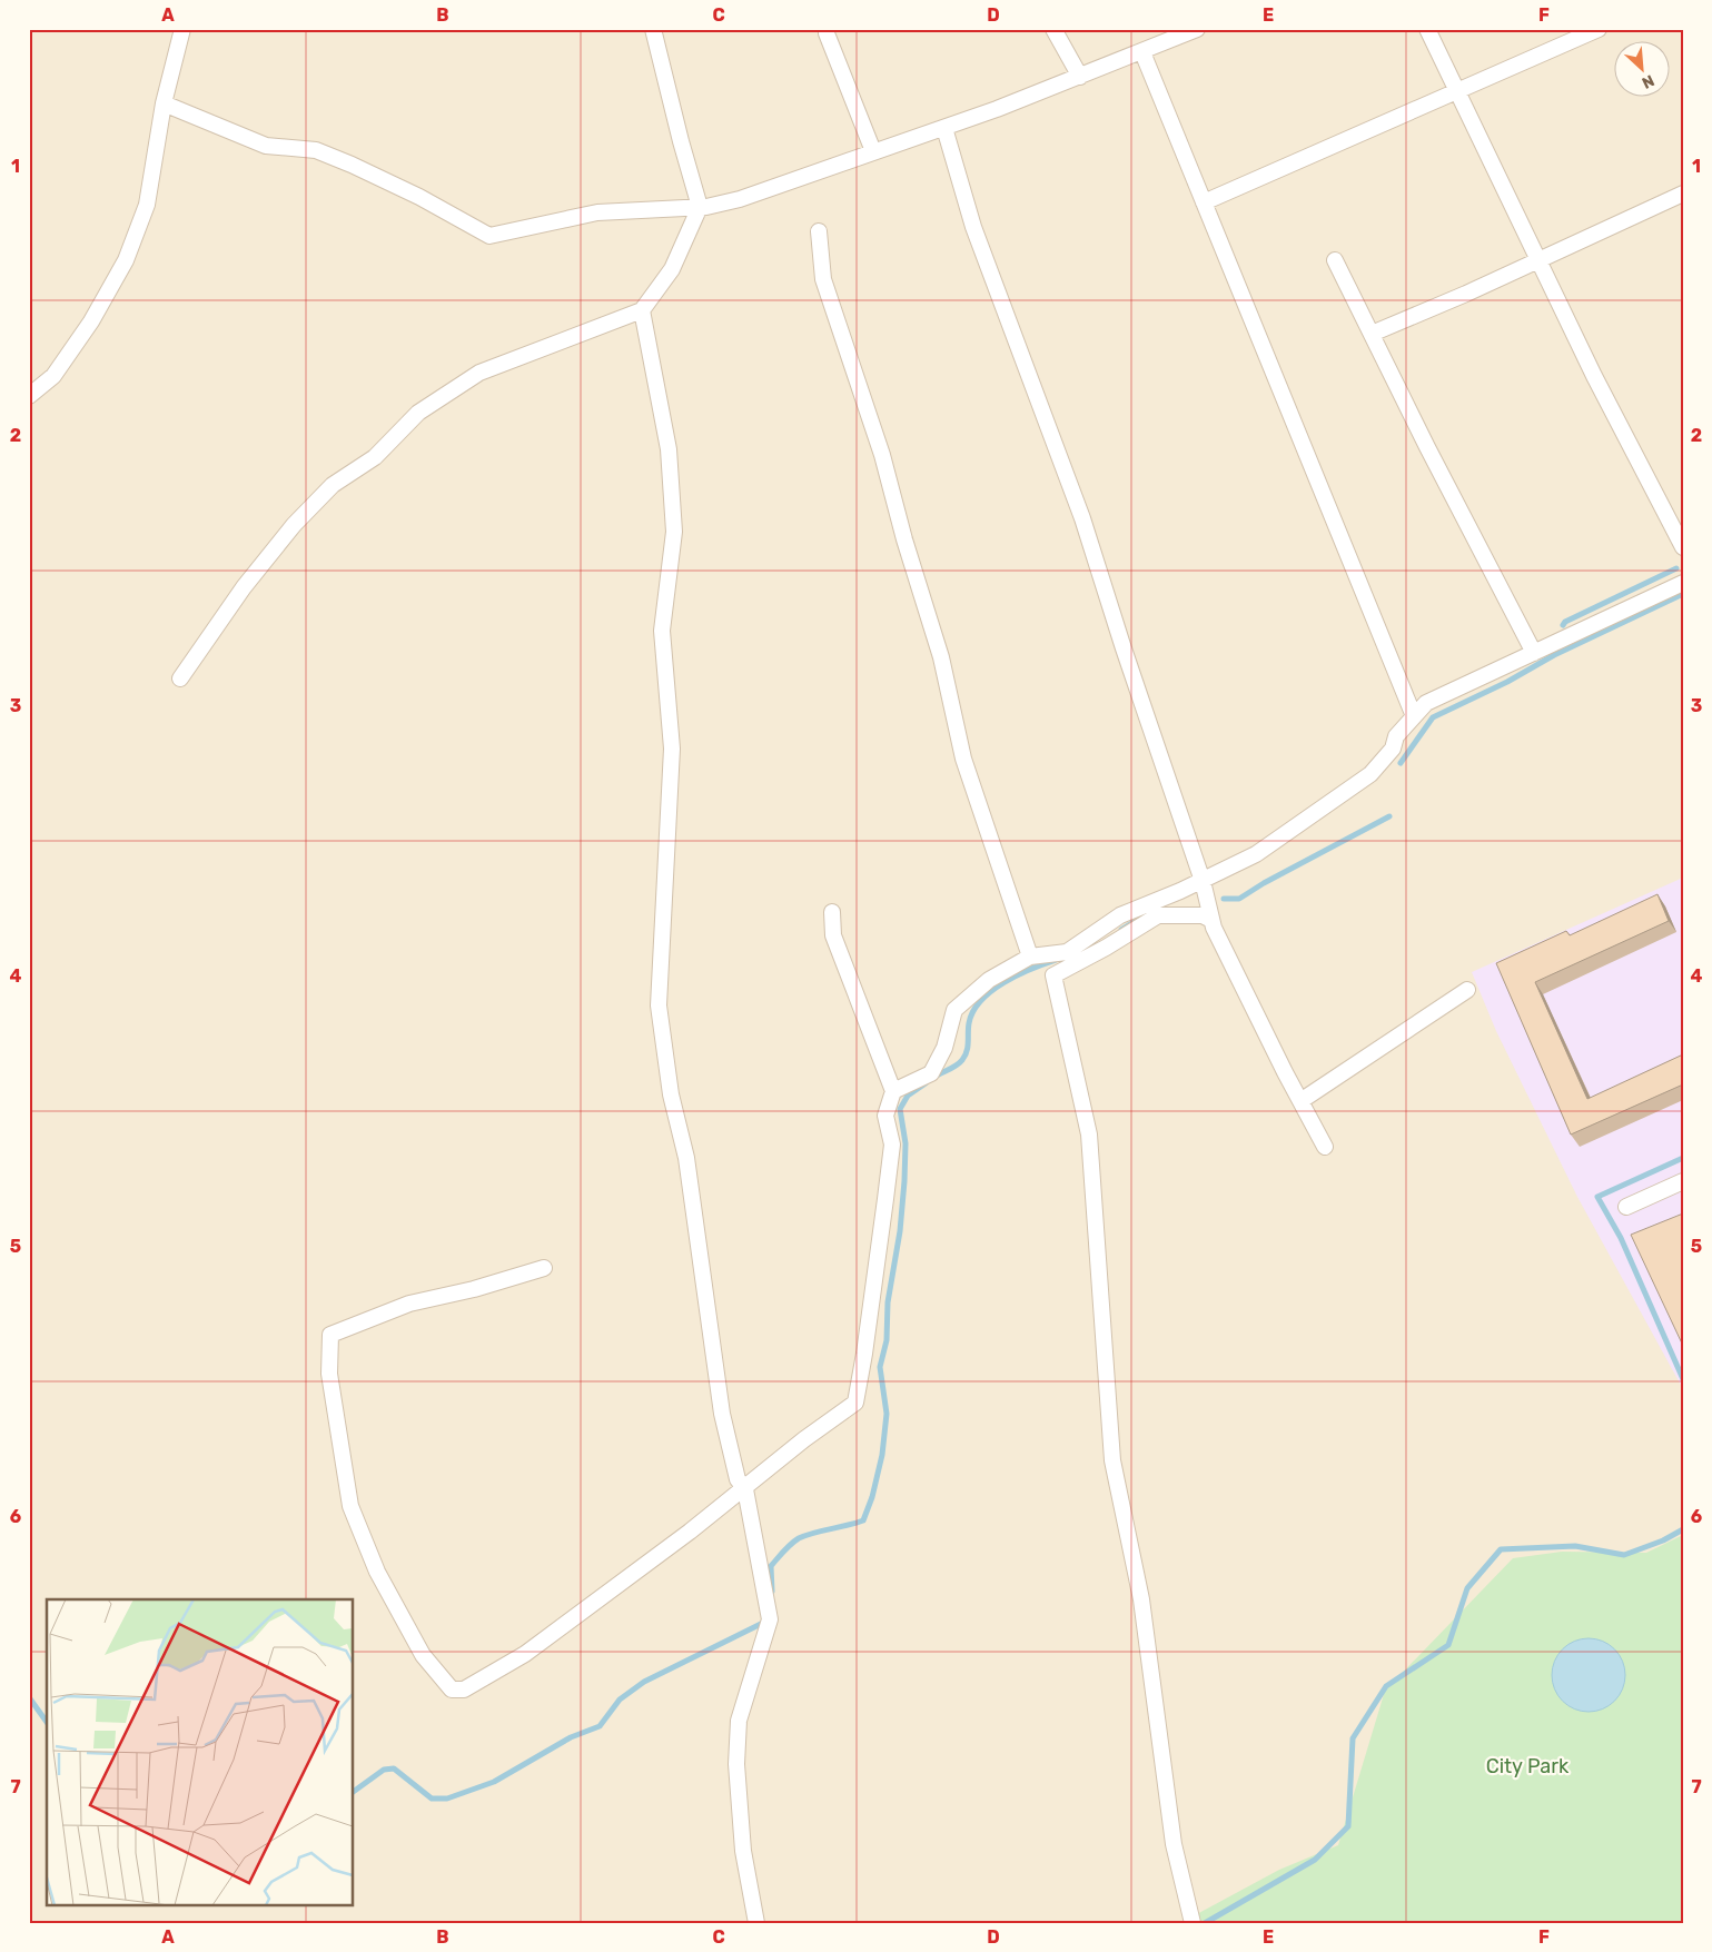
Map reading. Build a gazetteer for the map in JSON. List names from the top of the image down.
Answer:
{
  "parks": ["City Park"],
  "north": "bottom right",
  "grid": {
    "columns": [
      "A",
      "B",
      "C",
      "D",
      "E",
      "F"
    ],
    "rows": [
      "1",
      "2",
      "3",
      "4",
      "5",
      "6",
      "7"
    ]
  }
}
